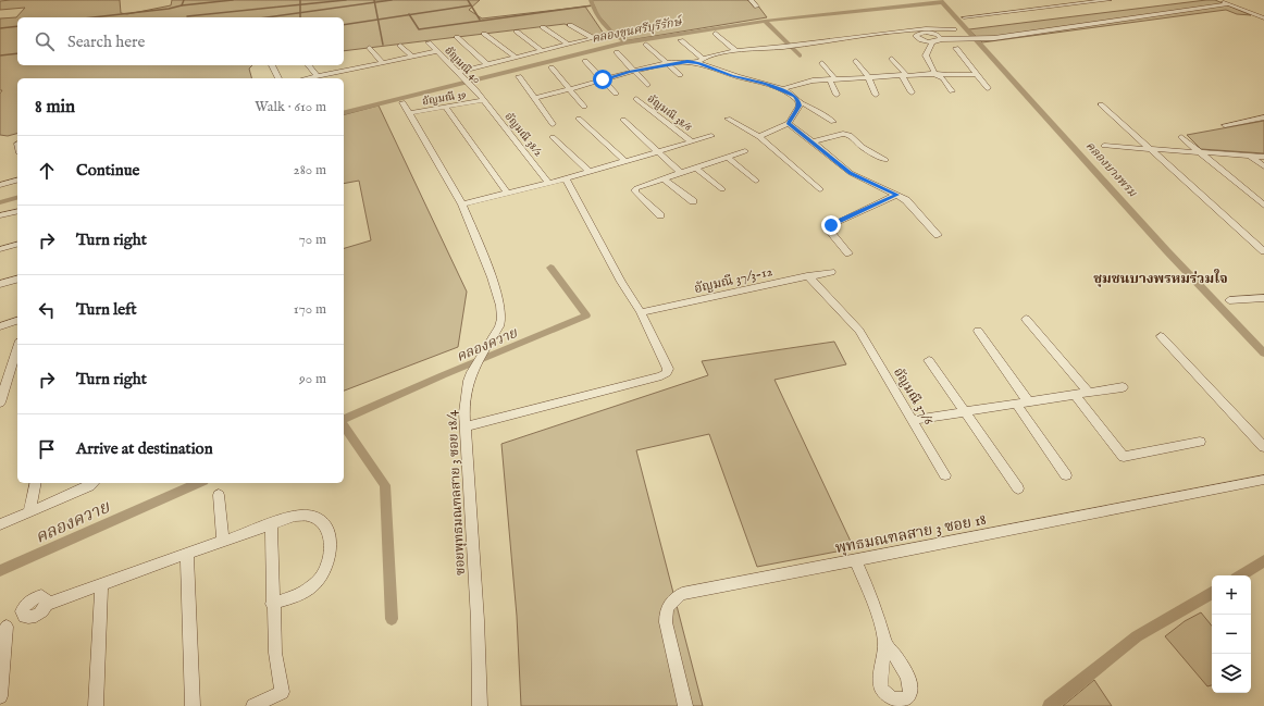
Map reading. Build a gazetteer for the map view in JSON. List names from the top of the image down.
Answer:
{
  "streets": {
    "street": [
      "อัญมณี 40",
      "อัญมณี 39",
      "อัญมณี 38/6",
      "อัญมณี 38/2",
      "อัญมณี 37/3-12",
      "อัญมณี 37/6",
      "ซอยพุทธมณฑลสาย 3 ซอย 18/4",
      "พุทธมณฑลสาย 3 ซอย 18"
    ]
  },
  "crossings": [
    ["อัญมณี 40", "อัญมณี 39"],
    ["อัญมณี 40", "อัญมณี 38/2"],
    ["อัญมณี 39", "อัญมณี 38/2"],
    ["อัญมณี 39", "ซอยพุทธมณฑลสาย 3 ซอย 18/4"],
    ["อัญมณี 37/3-12", "อัญมณี 37/6"]
  ],
  "districts": ["ชุมชนบางพรหมร่วมใจ"],
  "water": ["คลองขุนศรีบุรีรักษ์", "คลองบางพรม", "คลองควาย"],
  "page": {
    "search": "Search here",
    "heading": ["8 min", "Walk · 610 m"],
    "list": [
      ["Continue", "280 m"],
      ["Turn right", "70 m"],
      ["Turn left", "170 m"],
      ["Turn right", "90 m"],
      "Arrive at destination"
    ],
    "map_buttons": ["+", "−"]
  }
}
